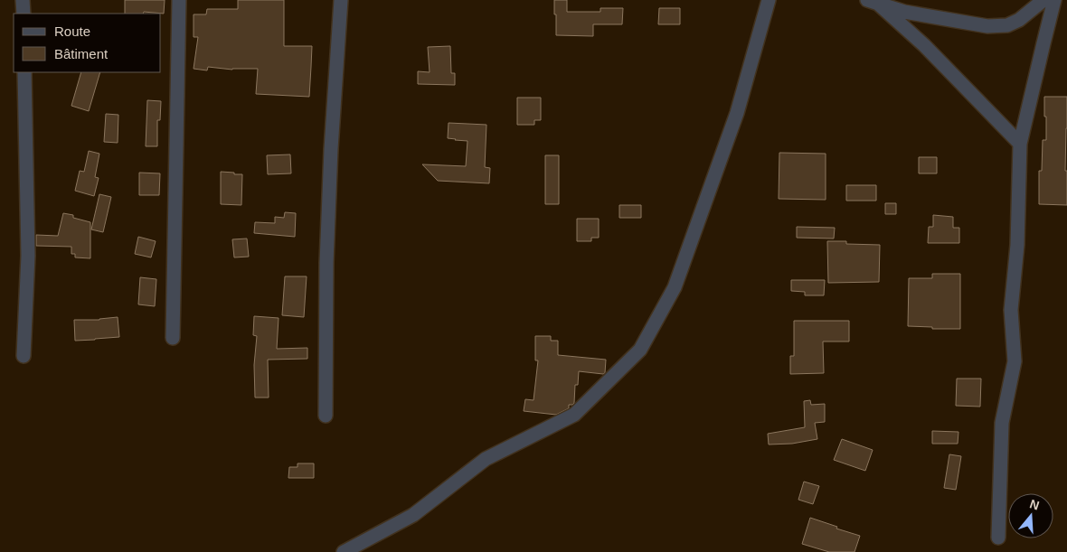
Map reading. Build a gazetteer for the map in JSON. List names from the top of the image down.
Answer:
{
  "legend": ["Route", "Bâtiment"],
  "north": "top"
}
